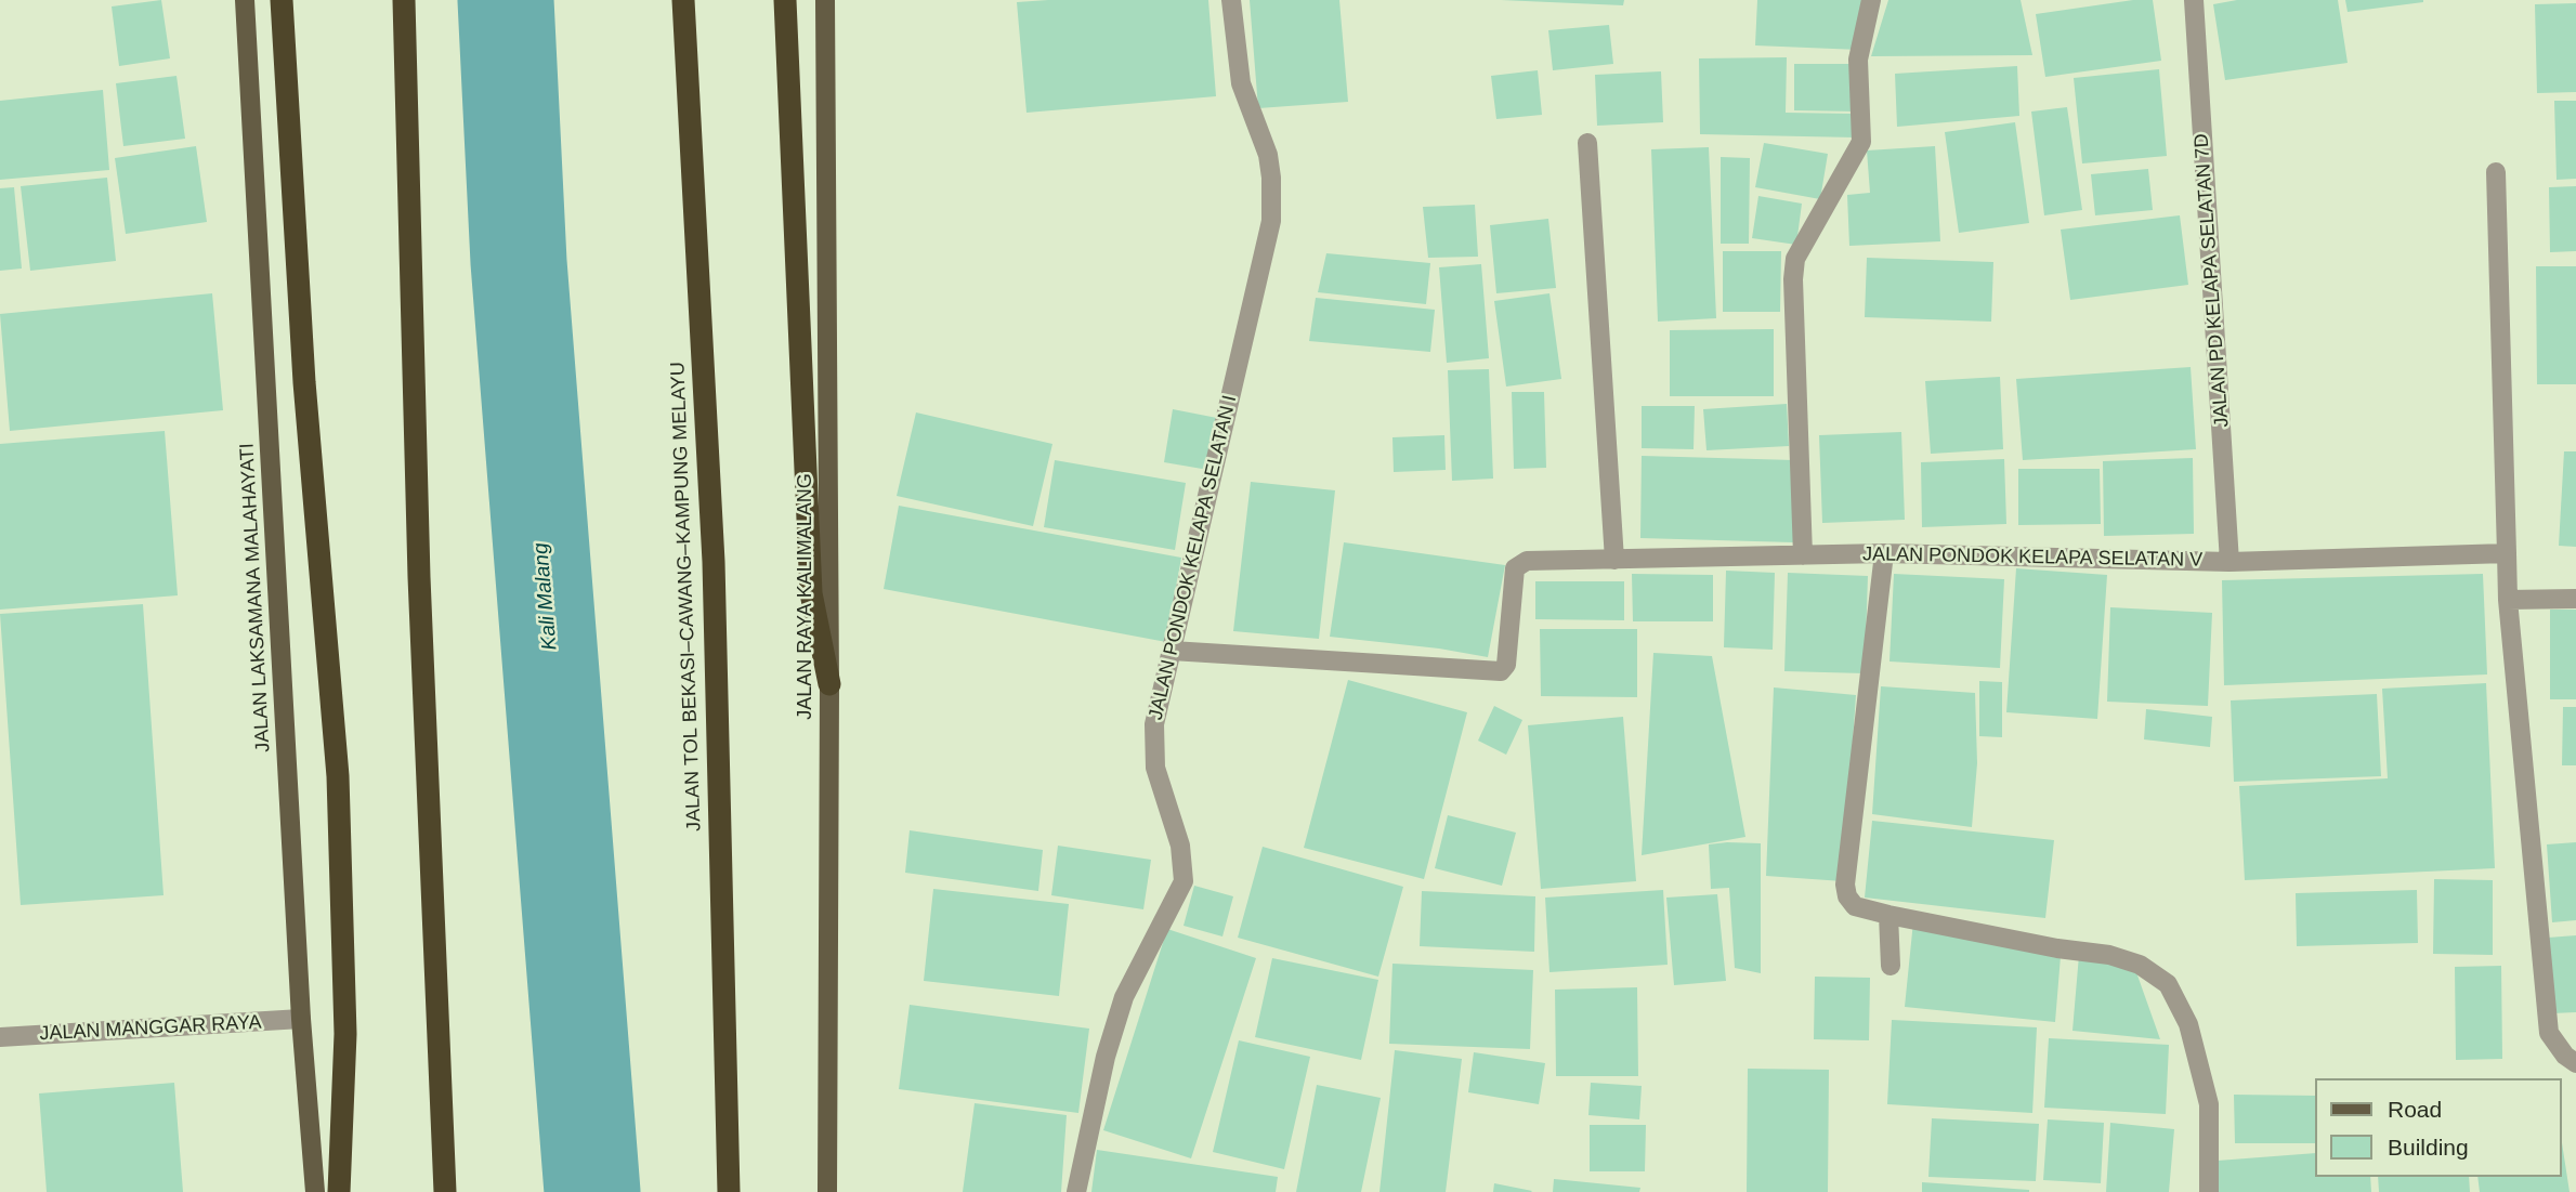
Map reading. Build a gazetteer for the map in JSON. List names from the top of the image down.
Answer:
{
  "streets": {
    "highway": ["JALAN TOL BEKASI–CAWANG–KAMPUNG MELAYU"],
    "main road": ["JALAN RAYA KALIMALANG", "JALAN LAKSAMANA MALAHAYATI"],
    "street": [
      "JALAN PD KELAPA SELATAN 7D",
      "JALAN PONDOK KELAPA SELATAN I",
      "JALAN PONDOK KELAPA SELATAN V",
      "JALAN MANGGAR RAYA"
    ]
  },
  "crossings": [
    ["JALAN PD KELAPA SELATAN 7D", "JALAN PONDOK KELAPA SELATAN V"],
    ["JALAN PONDOK KELAPA SELATAN I", "JALAN PONDOK KELAPA SELATAN V"],
    ["JALAN LAKSAMANA MALAHAYATI", "JALAN MANGGAR RAYA"]
  ],
  "water": ["Kali Malang"],
  "legend": ["Road", "Building"]
}
